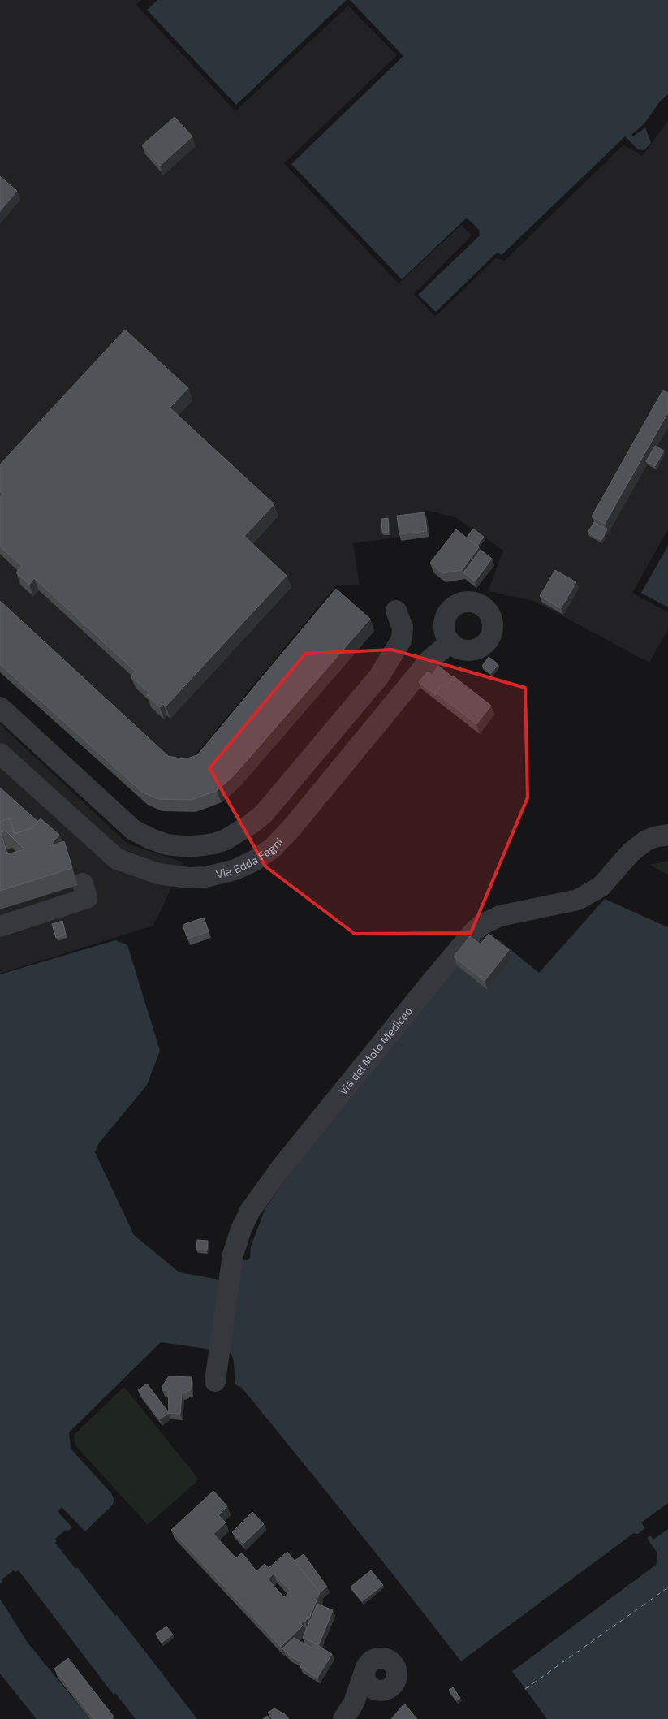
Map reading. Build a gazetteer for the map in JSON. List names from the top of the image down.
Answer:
{
  "streets": {
    "street": ["Via Edda Fagni", "Via del Molo Mediceo"]
  }
}
